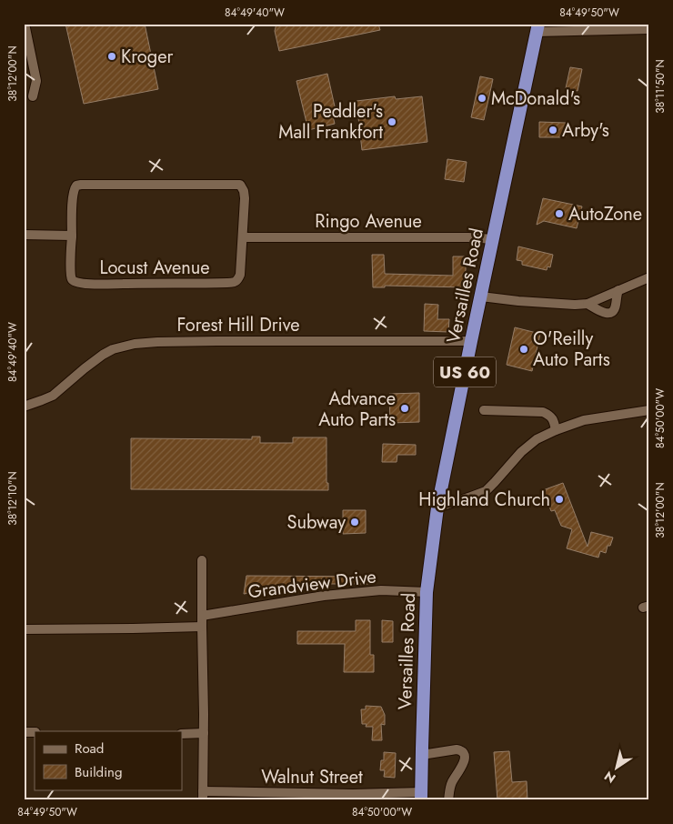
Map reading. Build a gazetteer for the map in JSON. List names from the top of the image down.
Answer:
{
  "streets": {
    "highway": ["Versailles Road", "US 60"],
    "street": [
      "Ringo Avenue",
      "Locust Avenue",
      "Forest Hill Drive",
      "Grandview Drive",
      "Walnut Street"
    ]
  },
  "crossings": [
    ["Ringo Avenue", "Locust Avenue"],
    ["Ringo Avenue", "Versailles Road"],
    ["Versailles Road", "Forest Hill Drive"],
    ["Versailles Road", "Grandview Drive"],
    ["Versailles Road", "Walnut Street"]
  ],
  "places": [
    "Kroger",
    "McDonald's",
    "Peddler's Mall Frankfort",
    "Arby's",
    "AutoZone",
    "O'Reilly Auto Parts",
    "Advance Auto Parts",
    "Highland Church",
    "Subway"
  ],
  "legend": ["Road", "Building"],
  "north": "bottom left",
  "coordinates": [
    "84°49'40\"W",
    "84°49'50\"W",
    "38°12'00\"N",
    "38°11'50\"N",
    "84°50'00\"W",
    "38°12'10\"N"
  ]
}
